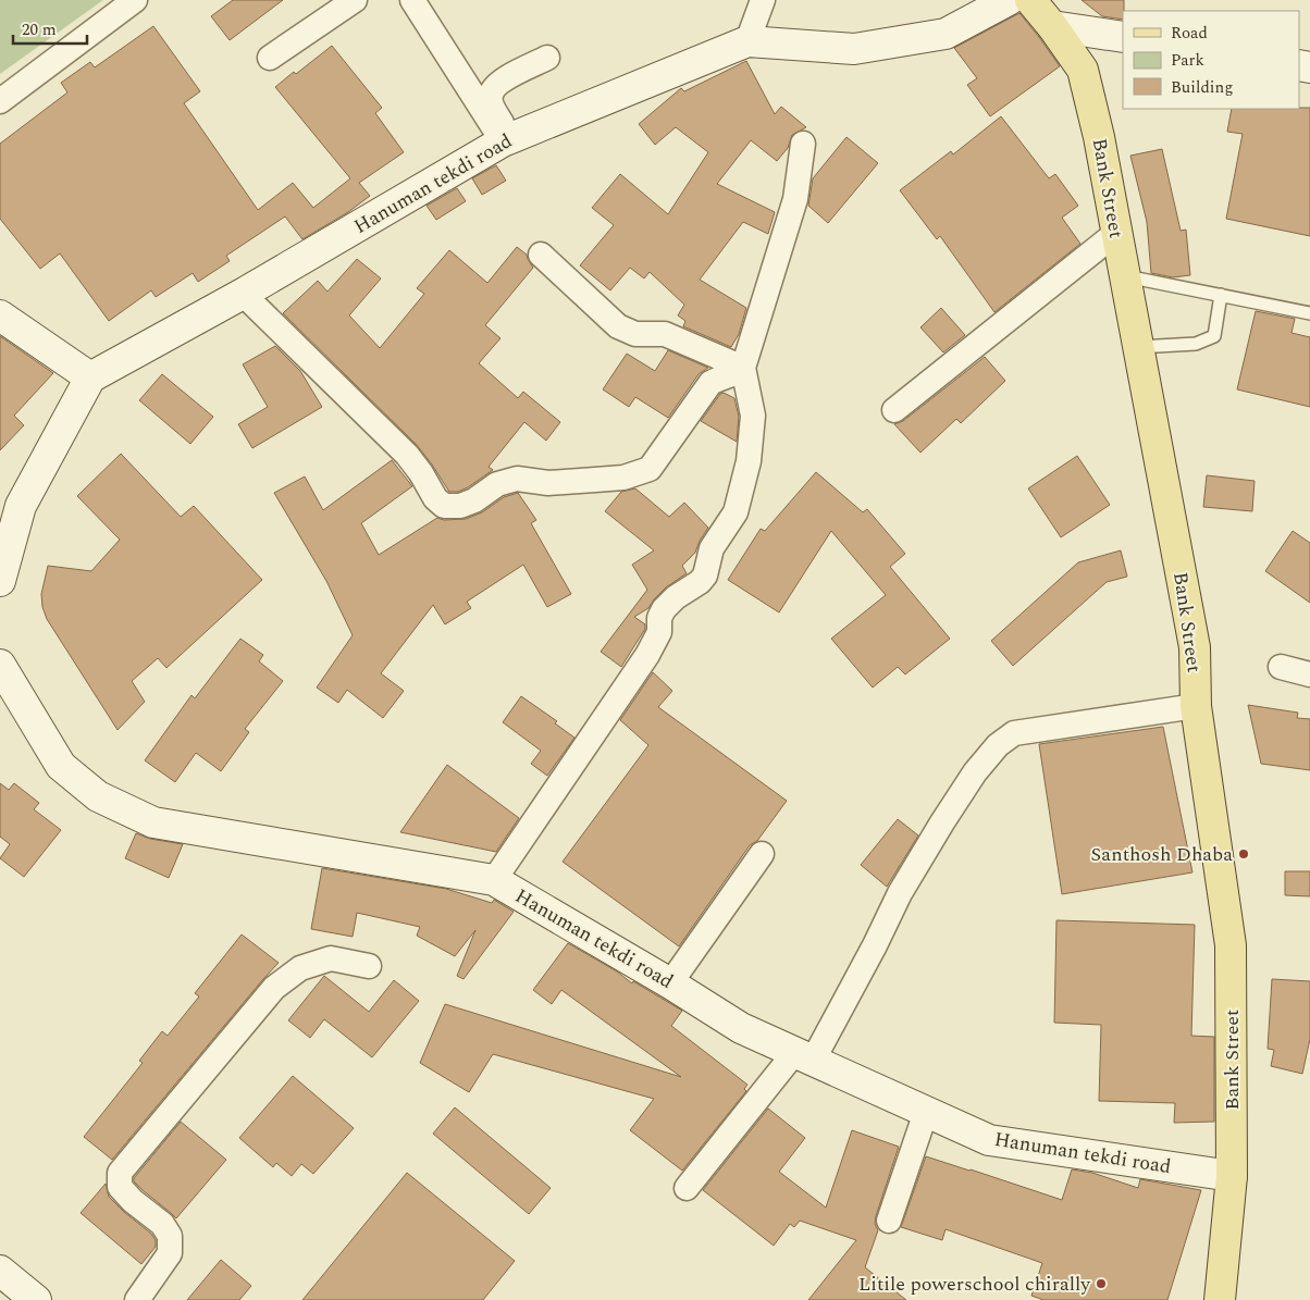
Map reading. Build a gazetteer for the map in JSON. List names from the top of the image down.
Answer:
{
  "streets": {
    "main road": ["Bank Street"],
    "street": ["Hanuman tekdi road"]
  },
  "crossings": [
    ["Hanuman tekdi road", "Bank Street"]
  ],
  "places": ["Santhosh Dhaba", "Litile powerschool chirally"],
  "legend": ["Road", "Park", "Building"],
  "scale_bar": "20 m"
}
